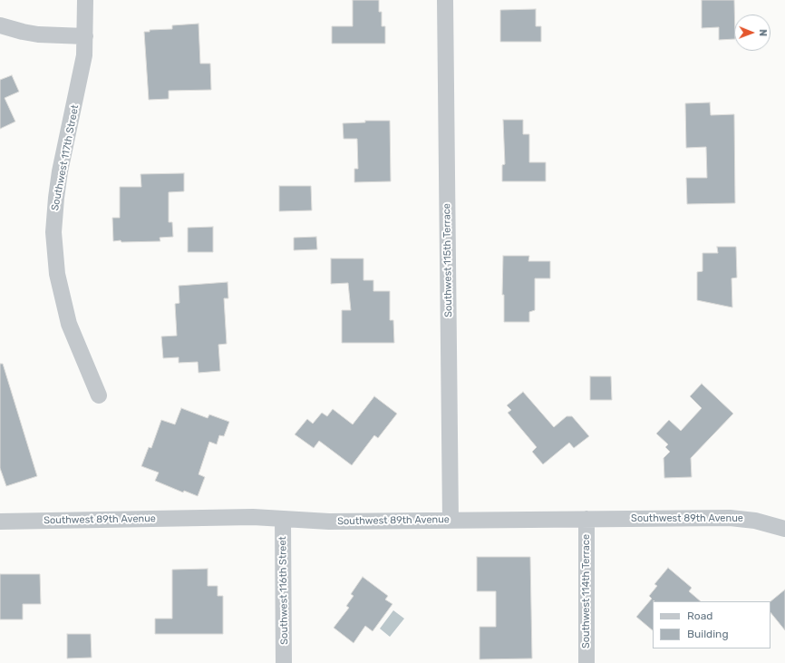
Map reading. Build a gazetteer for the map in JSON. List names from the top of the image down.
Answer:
{
  "streets": {
    "street": [
      "Southwest 117th Street",
      "Southwest 115th Terrace",
      "Southwest 89th Avenue",
      "Southwest 116th Street",
      "Southwest 114th Terrace"
    ]
  },
  "crossings": [
    ["Southwest 115th Terrace", "Southwest 89th Avenue"],
    ["Southwest 89th Avenue", "Southwest 116th Street"],
    ["Southwest 89th Avenue", "Southwest 114th Terrace"]
  ],
  "legend": ["Road", "Building"],
  "north": "right"
}
